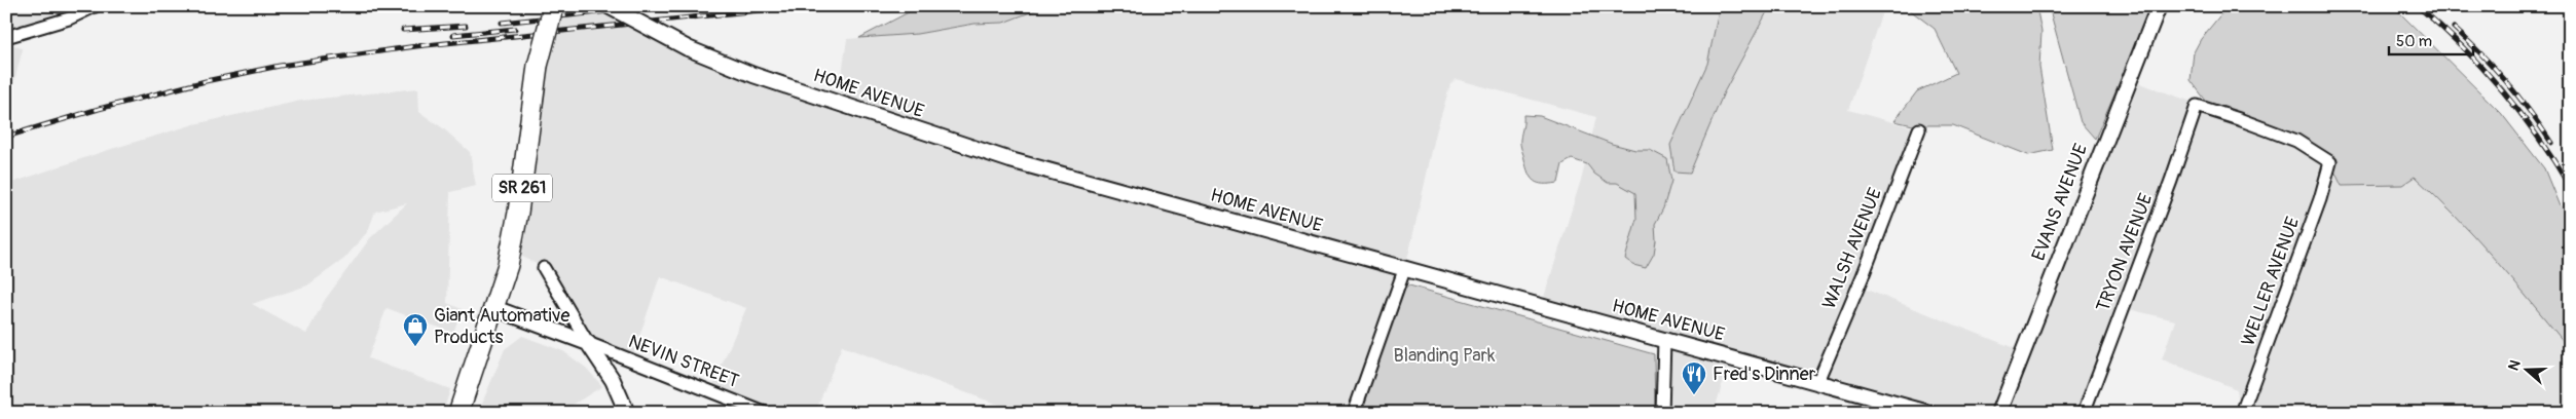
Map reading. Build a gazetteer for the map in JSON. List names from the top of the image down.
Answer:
{
  "streets": {
    "main road": ["SR 261"],
    "street": [
      "HOME AVENUE",
      "EVANS AVENUE",
      "WALSH AVENUE",
      "TRYON AVENUE",
      "WELLER AVENUE",
      "NEVIN STREET"
    ]
  },
  "crossings": [
    ["HOME AVENUE", "WALSH AVENUE"],
    ["TRYON AVENUE", "WELLER AVENUE"]
  ],
  "parks": ["Blanding Park"],
  "places": {
    "shop": ["Giant Automative Products"],
    "restaurant": ["Fred's Dinner"]
  },
  "scale_bar": "50 m",
  "north": "left"
}
